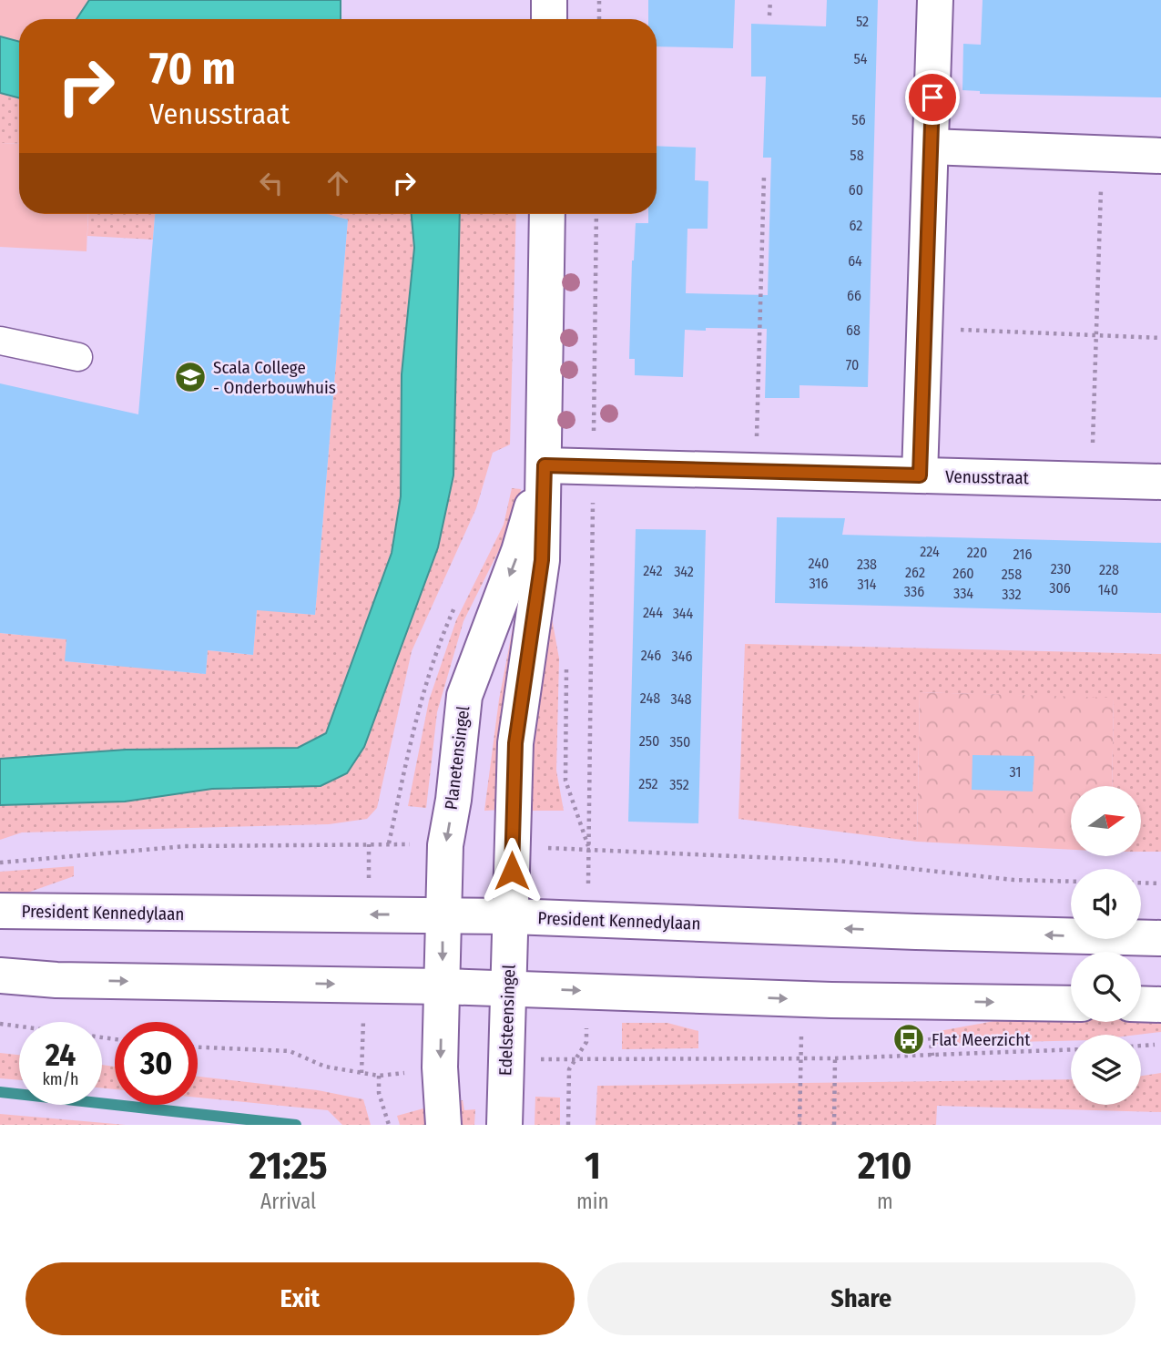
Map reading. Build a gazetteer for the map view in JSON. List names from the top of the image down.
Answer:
{
  "streets": {
    "street": [
      "Venusstraat",
      "Planetensingel",
      "President Kennedylaan",
      "Edelsteensingel"
    ]
  },
  "crossings": [
    ["Venusstraat", "Planetensingel"],
    ["Planetensingel", "President Kennedylaan"],
    ["Planetensingel", "Edelsteensingel"],
    ["President Kennedylaan", "Edelsteensingel"]
  ],
  "places": {
    "school or university": ["Scala College - Onderbouwhuis"],
    "bus stop": ["Flat Meerzicht"]
  },
  "house_numbers": [
    "52",
    "54",
    "56",
    "58",
    "60",
    "62",
    "64",
    "66",
    "68",
    "70",
    "224",
    "220",
    "216",
    "240",
    "238",
    "230",
    "228",
    "242",
    "342",
    "262",
    "260",
    "258",
    "316",
    "314",
    "306",
    "140",
    "336",
    "334",
    "332",
    "244",
    "344",
    "246",
    "346",
    "248",
    "348",
    "250",
    "350",
    "31",
    "252",
    "352"
  ],
  "north": "right",
  "page": {
    "turn": ["70 m", "Venusstraat"],
    "speed": "24 km/h",
    "limit": "30",
    "eta": [
      "21:25",
      "Arrival",
      "1",
      "min",
      "210",
      "m"
    ],
    "buttons": ["Exit", "Share"]
  }
}
